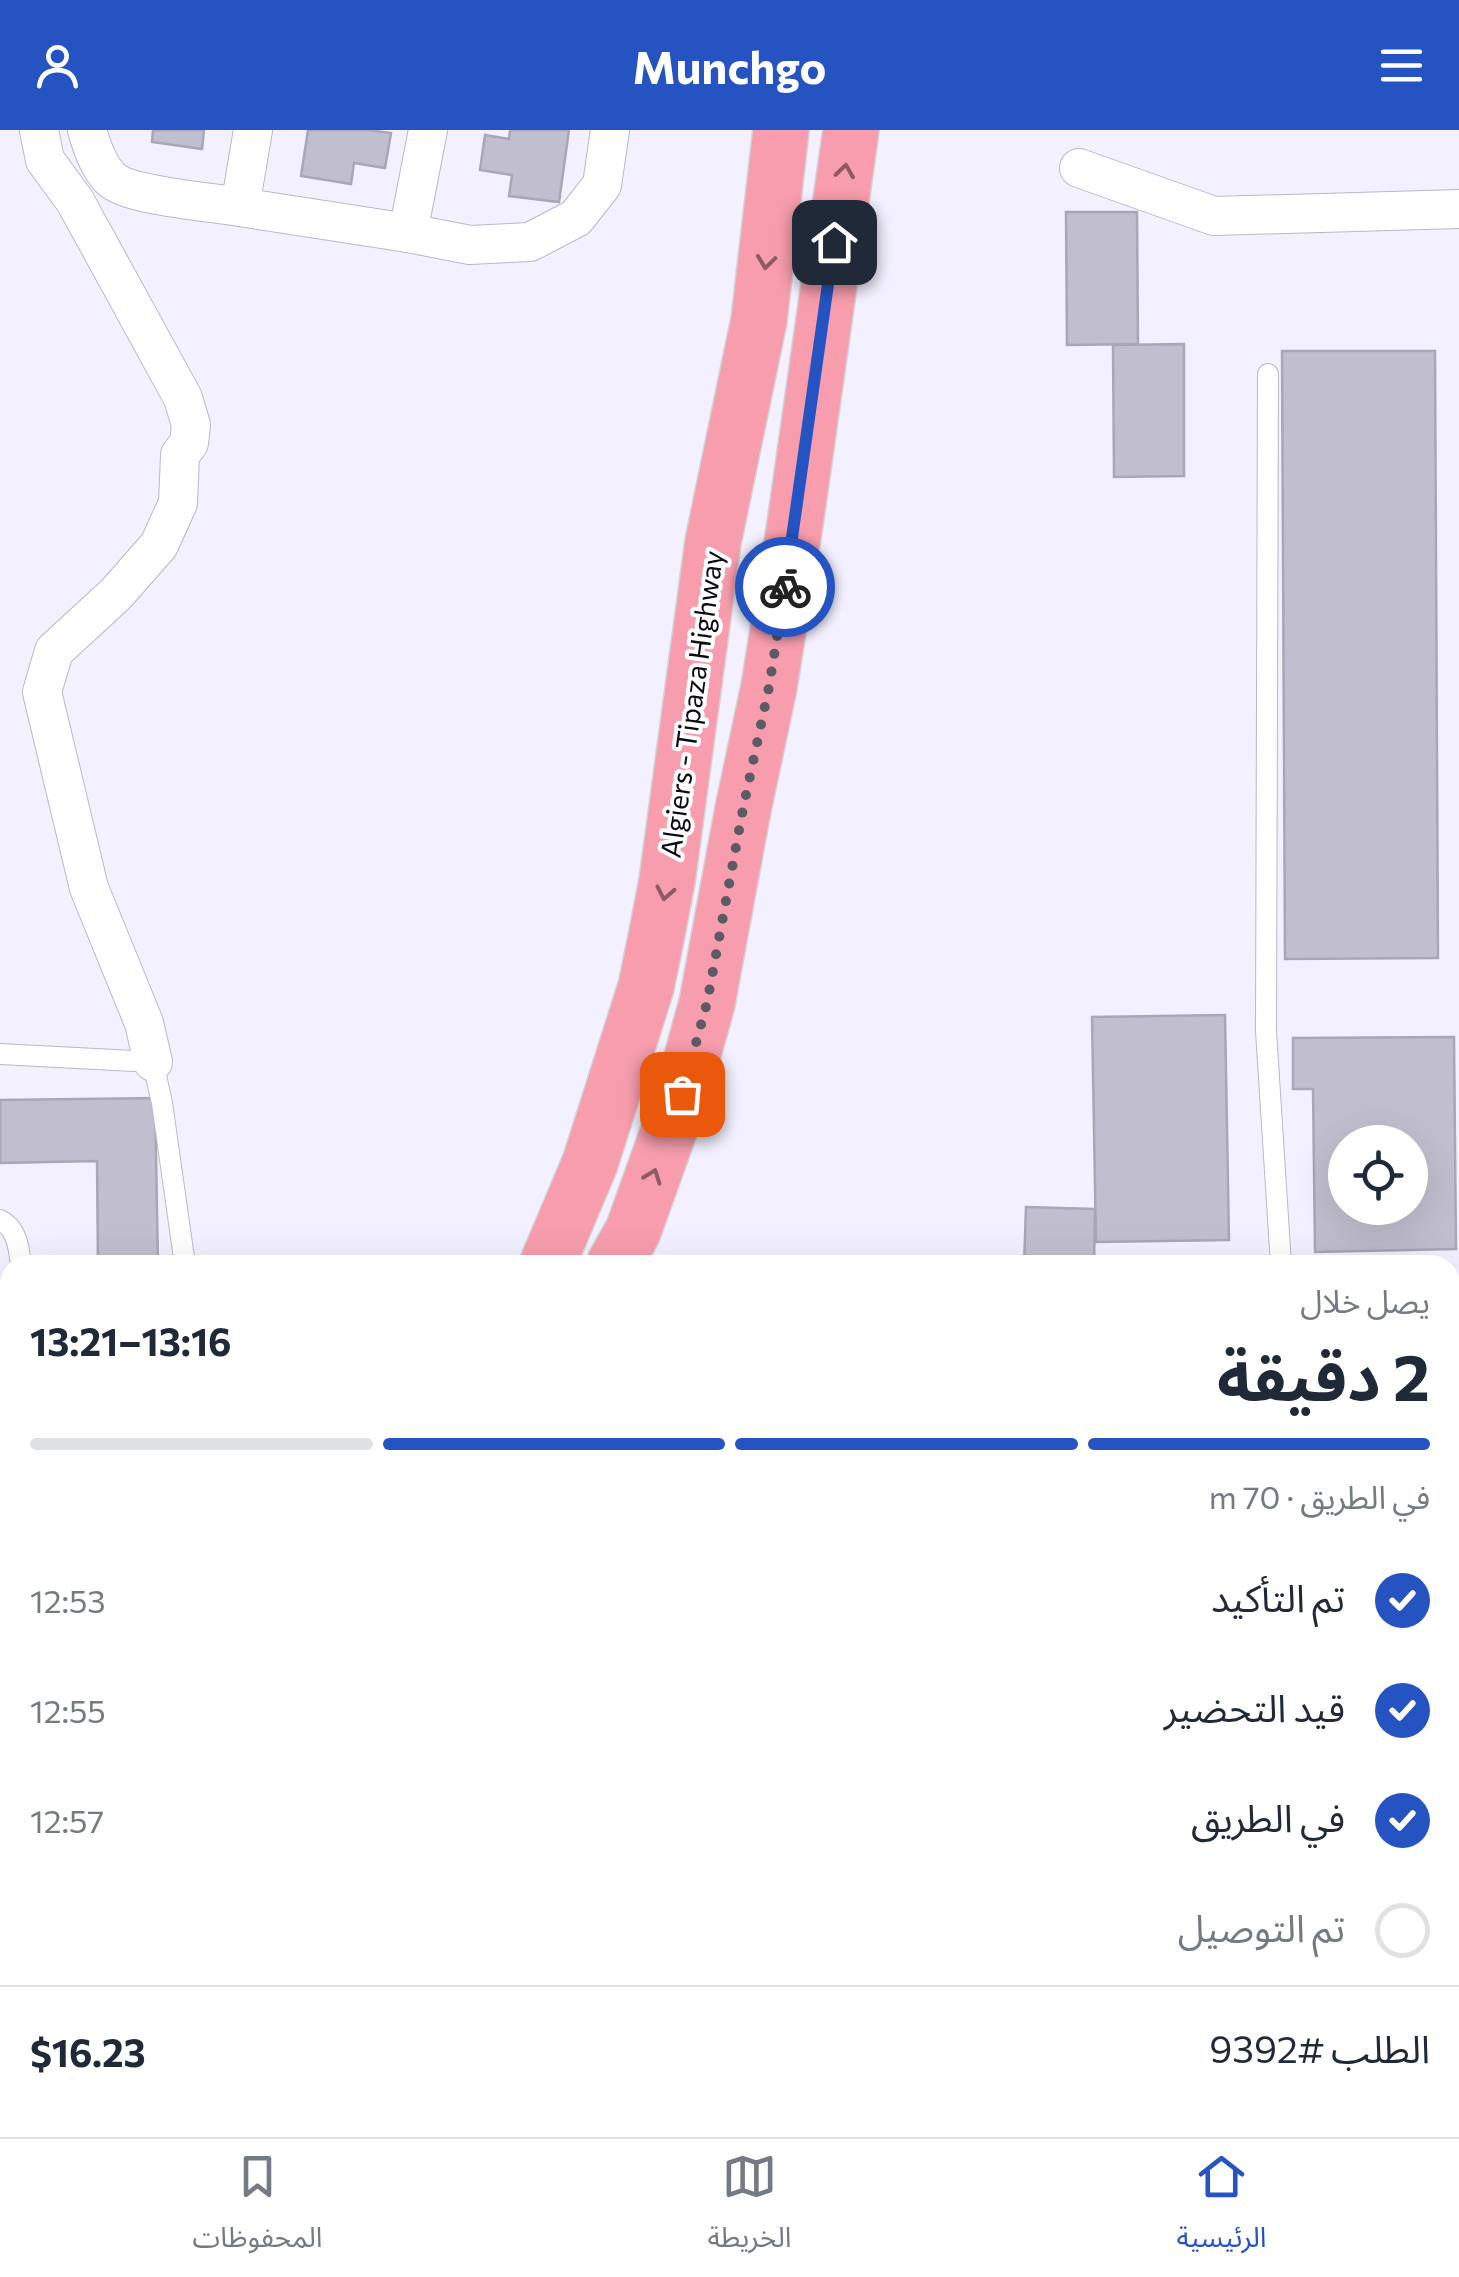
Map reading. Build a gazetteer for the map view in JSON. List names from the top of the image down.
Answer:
{
  "streets": {
    "highway": ["Algiers - Tipaza Highway"]
  },
  "page": {
    "header": "Munchgo",
    "heading": ["2 دقيقة", "يصل خلال", "13:16–13:21"],
    "panel": ["الطلب #9392", "$16.23"],
    "bar": "في الطريق · 70 m",
    "list": [
      ["تم التأكيد", "12:53"],
      ["قيد التحضير", "12:55"],
      ["في الطريق", "12:57"],
      "تم التوصيل"
    ],
    "tabs": ["الرئيسية", "الخريطة", "المحفوظات"]
  }
}
